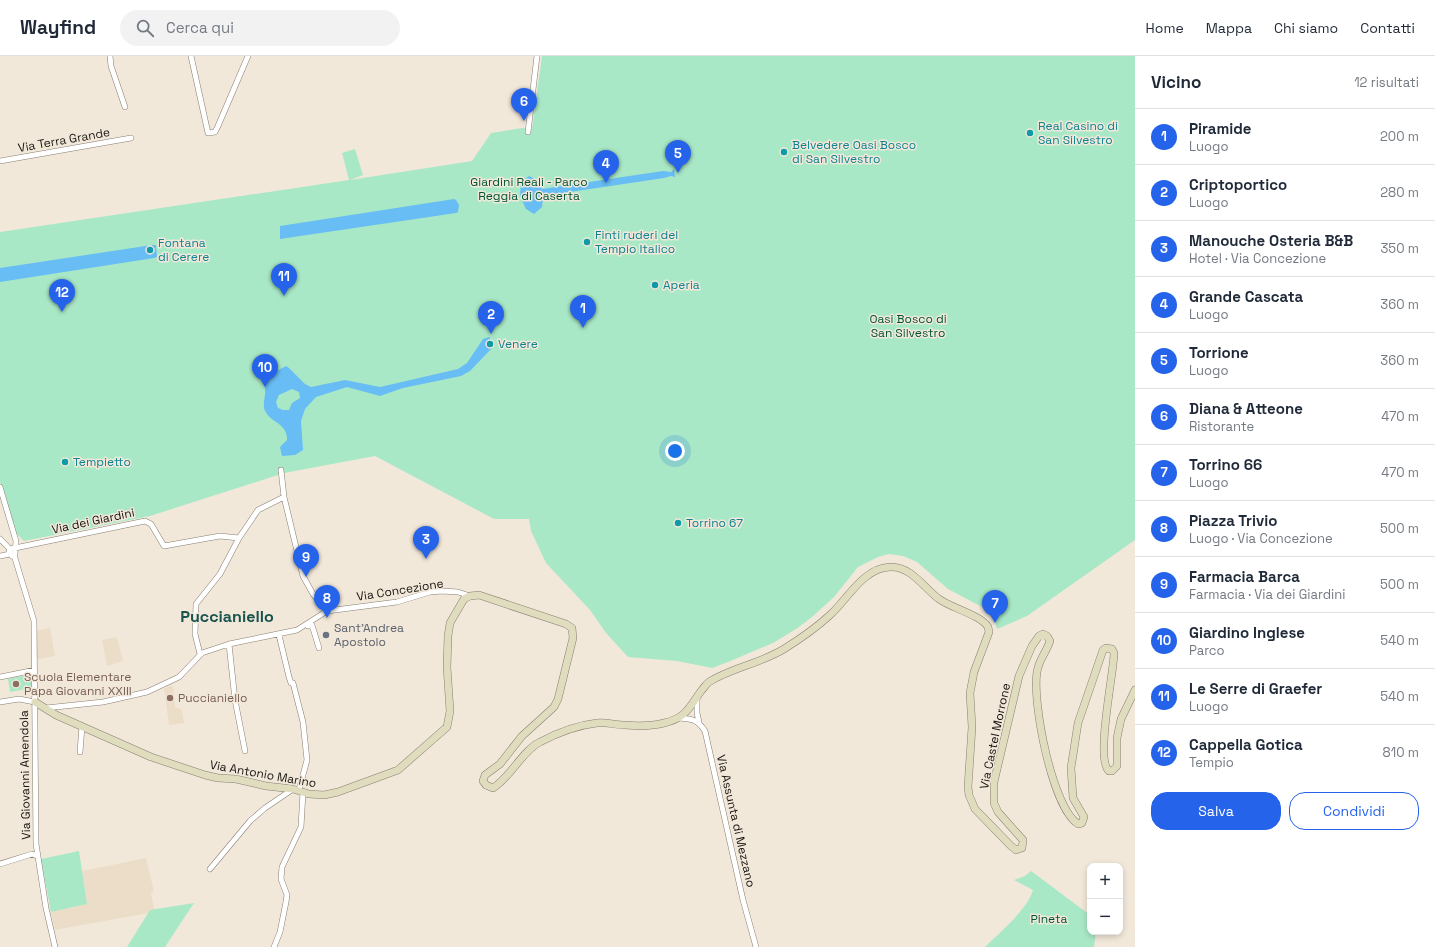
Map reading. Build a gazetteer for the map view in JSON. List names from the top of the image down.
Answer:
{
  "streets": {
    "street": [
      "Via Terra Grande",
      "Via dei Giardini",
      "Via Concezione",
      "Via Castel Morrone",
      "Via Antonio Marino",
      "Via Giovanni Amendola",
      "Via Assunta di Mezzano"
    ]
  },
  "crossings": [
    ["Via dei Giardini", "Via Giovanni Amendola"],
    ["Via Concezione", "Via Antonio Marino"],
    ["Via Antonio Marino", "Via Giovanni Amendola"]
  ],
  "districts": ["Puccianiello"],
  "parks": ["Giardini Reali - Parco Reggia di Caserta", "Oasi Bosco di San Silvestro", "Pineta"],
  "places": [
    "Real Casino di San Silvestro",
    "Belvedere Oasi Bosco di San Silvestro",
    "Finti ruderi del Tempio Italico",
    "Fontana di Cerere",
    "Aperia",
    "Venere",
    "Tempietto",
    "Torrino 67",
    "Sant'Andrea Apostolo",
    "Scuola Elementare Papa Giovanni XXIII",
    "Puccianiello"
  ],
  "page": {
    "header": "Wayfind",
    "search": "Cerca qui",
    "nav": [
      "Home",
      "Mappa",
      "Chi siamo",
      "Contatti"
    ],
    "heading": ["Vicino", "12 risultati"],
    "pins": [
      "6",
      "5",
      "4",
      "11",
      "12",
      "1",
      "2",
      "10",
      "3",
      "9",
      "8",
      "7"
    ],
    "list": [
      {
        "mark": "1",
        "name": "Piramide",
        "note": "Luogo",
        "value": "200 m"
      },
      {
        "mark": "2",
        "name": "Criptoportico",
        "note": "Luogo",
        "value": "280 m"
      },
      {
        "mark": "3",
        "name": "Manouche Osteria B&B",
        "note": "Hotel · Via Concezione",
        "value": "350 m"
      },
      {
        "mark": "4",
        "name": "Grande Cascata",
        "note": "Luogo",
        "value": "360 m"
      },
      {
        "mark": "5",
        "name": "Torrione",
        "note": "Luogo",
        "value": "360 m"
      },
      {
        "mark": "6",
        "name": "Diana & Atteone",
        "note": "Ristorante",
        "value": "470 m"
      },
      {
        "mark": "7",
        "name": "Torrino 66",
        "note": "Luogo",
        "value": "470 m"
      },
      {
        "mark": "8",
        "name": "Piazza Trivio",
        "note": "Luogo · Via Concezione",
        "value": "500 m"
      },
      {
        "mark": "9",
        "name": "Farmacia Barca",
        "note": "Farmacia · Via dei Giardini",
        "value": "500 m"
      },
      {
        "mark": "10",
        "name": "Giardino Inglese",
        "note": "Parco",
        "value": "540 m"
      },
      {
        "mark": "11",
        "name": "Le Serre di Graefer",
        "note": "Luogo",
        "value": "540 m"
      },
      {
        "mark": "12",
        "name": "Cappella Gotica",
        "note": "Tempio",
        "value": "810 m"
      }
    ],
    "buttons": ["Salva", "Condividi"],
    "map_buttons": ["+", "−"]
  }
}
